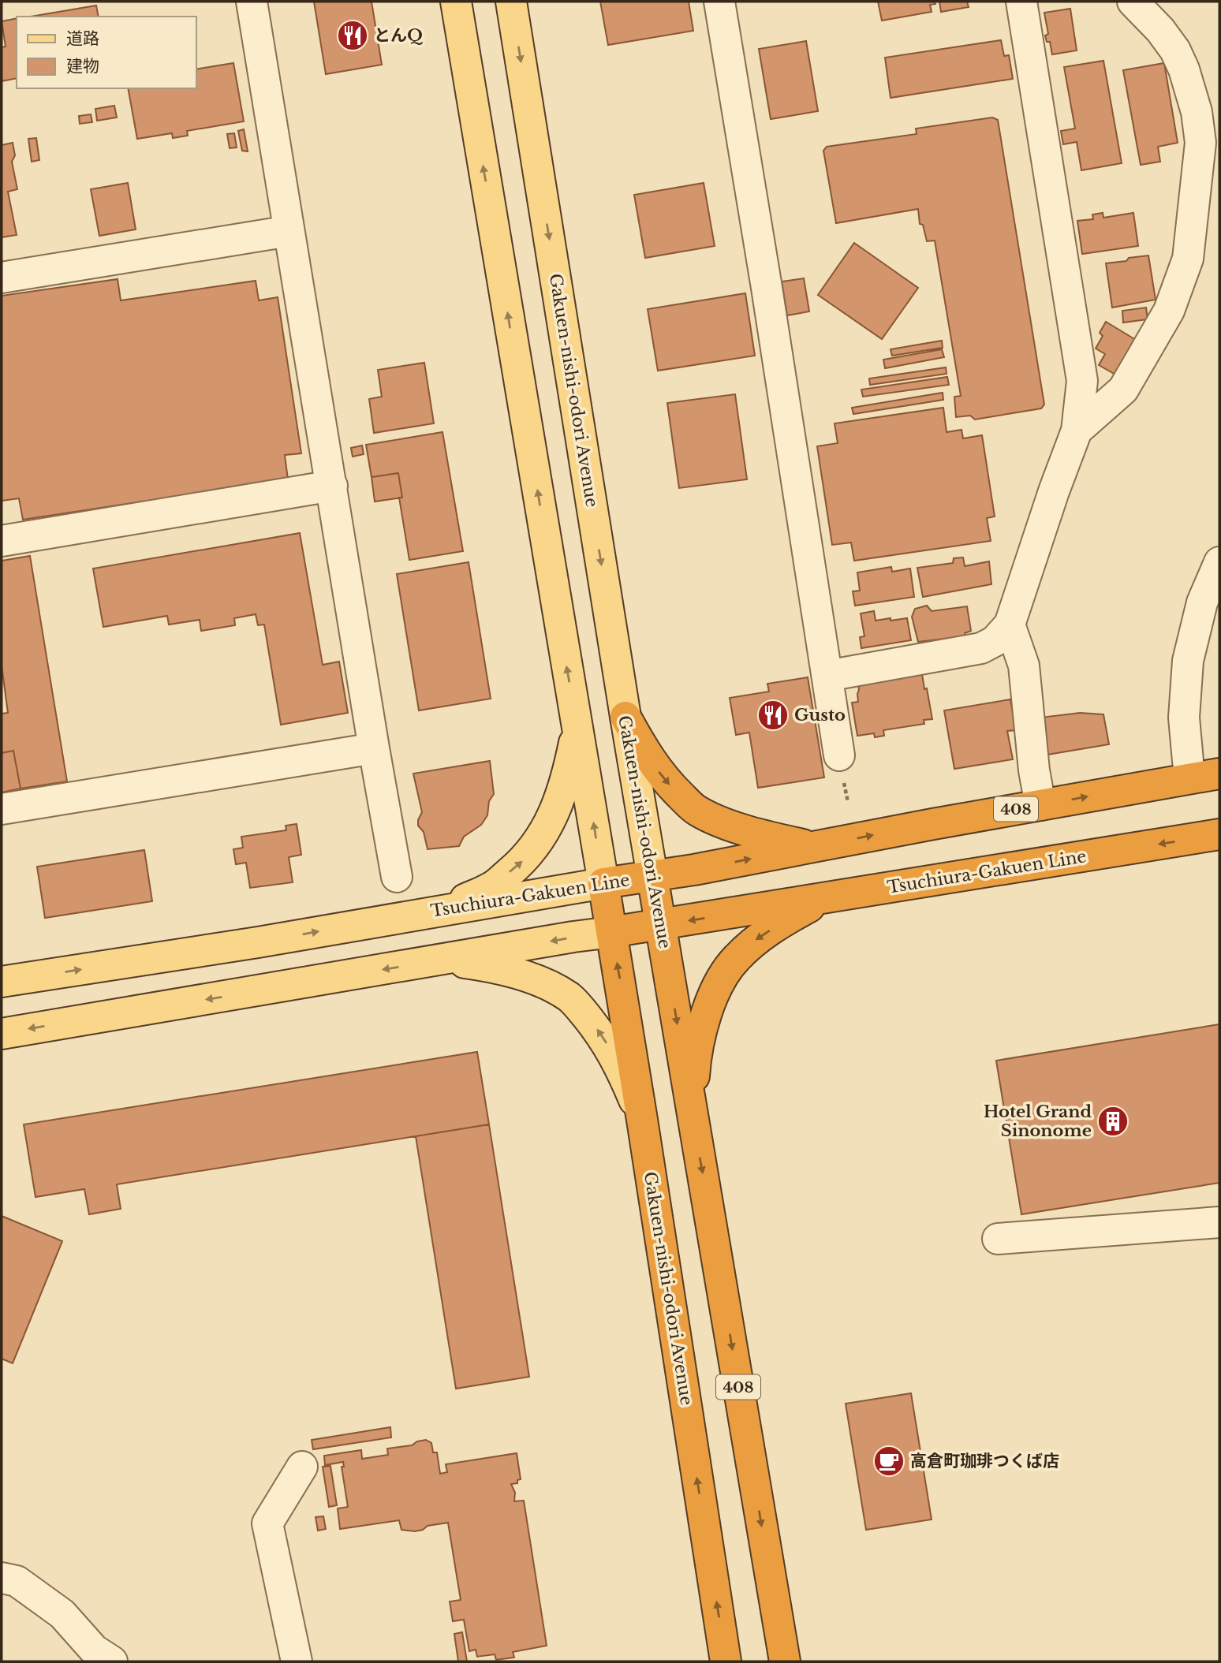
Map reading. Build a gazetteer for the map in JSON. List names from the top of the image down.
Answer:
{
  "streets": {
    "highway": ["Gakuen-nishi-odori Avenue", "408", "Tsuchiura-Gakuen Line"]
  },
  "crossings": [
    ["Gakuen-nishi-odori Avenue", "Tsuchiura-Gakuen Line"]
  ],
  "places": {
    "restaurant": ["とんQ", "Gusto"],
    "building": ["Hotel Grand Sinonome"],
    "cafe": ["高倉町珈琲つくば店"]
  },
  "legend": ["道路", "建物"]
}
